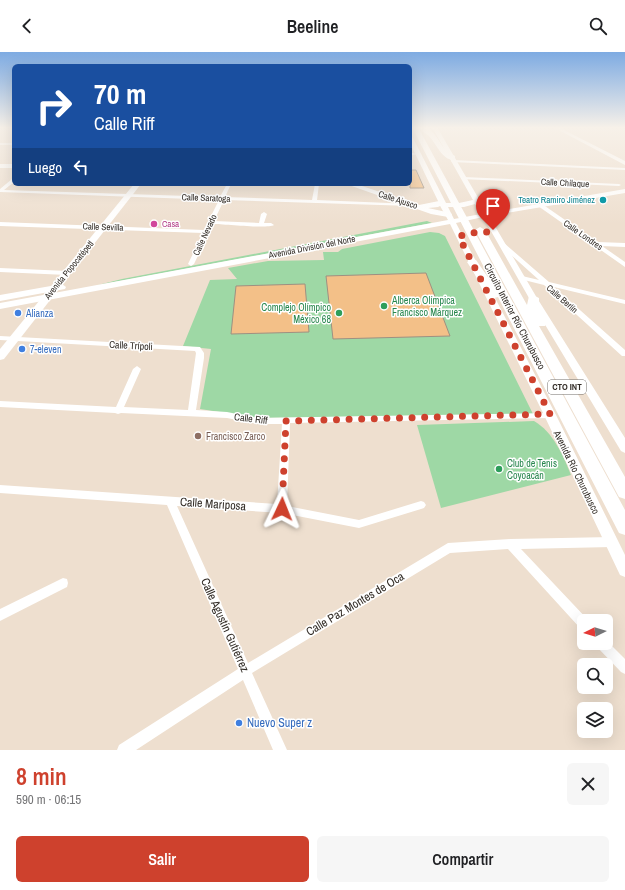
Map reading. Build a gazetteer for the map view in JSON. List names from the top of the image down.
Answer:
{
  "streets": {
    "highway": ["Circuito Interior Río Churubusco", "CTO INT"],
    "main road": [
      "Calle Ajusco",
      "Avenida División del Norte",
      "Avenida Popocatépetl",
      "Avenida Río Churubusco"
    ],
    "street": [
      "Calle Chilaque",
      "Calle Saratoga",
      "Calle Sevilla",
      "Calle Nevado",
      "Calle Londres",
      "Calle Berlín",
      "Calle Trípoli",
      "Calle Riff",
      "Calle Mariposa",
      "Calle Paz Montes de Oca",
      "Calle Agustín Gutiérrez"
    ]
  },
  "crossings": [
    ["Calle Chilaque", "Avenida División del Norte"],
    ["Calle Chilaque", "CTO INT"],
    ["Calle Saratoga", "Calle Ajusco"],
    ["Calle Saratoga", "Calle Nevado"],
    ["Calle Saratoga", "Avenida Popocatépetl"],
    ["Calle Ajusco", "Avenida División del Norte"],
    ["Calle Ajusco", "Avenida Río Churubusco"],
    ["Calle Sevilla", "Calle Nevado"],
    ["Calle Sevilla", "Avenida Popocatépetl"],
    ["Calle Nevado", "Avenida División del Norte"],
    ["Calle Londres", "Avenida División del Norte"],
    ["Avenida División del Norte", "Avenida Popocatépetl"],
    ["Avenida División del Norte", "CTO INT"],
    ["Avenida División del Norte", "Avenida Río Churubusco"],
    ["Avenida Popocatépetl", "Calle Trípoli"],
    ["Calle Berlín", "Circuito Interior Río Churubusco"],
    ["Calle Berlín", "CTO INT"],
    ["Circuito Interior Río Churubusco", "CTO INT"],
    ["Calle Trípoli", "Calle Riff"],
    ["Calle Riff", "Avenida Río Churubusco"],
    ["Avenida Río Churubusco", "Calle Paz Montes de Oca"],
    ["Calle Mariposa", "Calle Agustín Gutiérrez"],
    ["Calle Paz Montes de Oca", "Calle Agustín Gutiérrez"]
  ],
  "places": [
    "Teatro Ramiro Jiménez",
    "Casa",
    "Alberca Olímpica Francisco Márquez",
    "Alianza",
    "Complejo Olímpico México 68",
    "7-eleven",
    "Francisco Zarco",
    "Club de Tenis Coyoacán",
    "Nuevo Super z"
  ],
  "north": "left",
  "page": {
    "header": "Beeline",
    "turn": ["70 m", "Calle Riff"],
    "then": "Luego",
    "heading": ["8 min", "590 m · 06:15"],
    "buttons": ["Salir", "Compartir"]
  }
}
